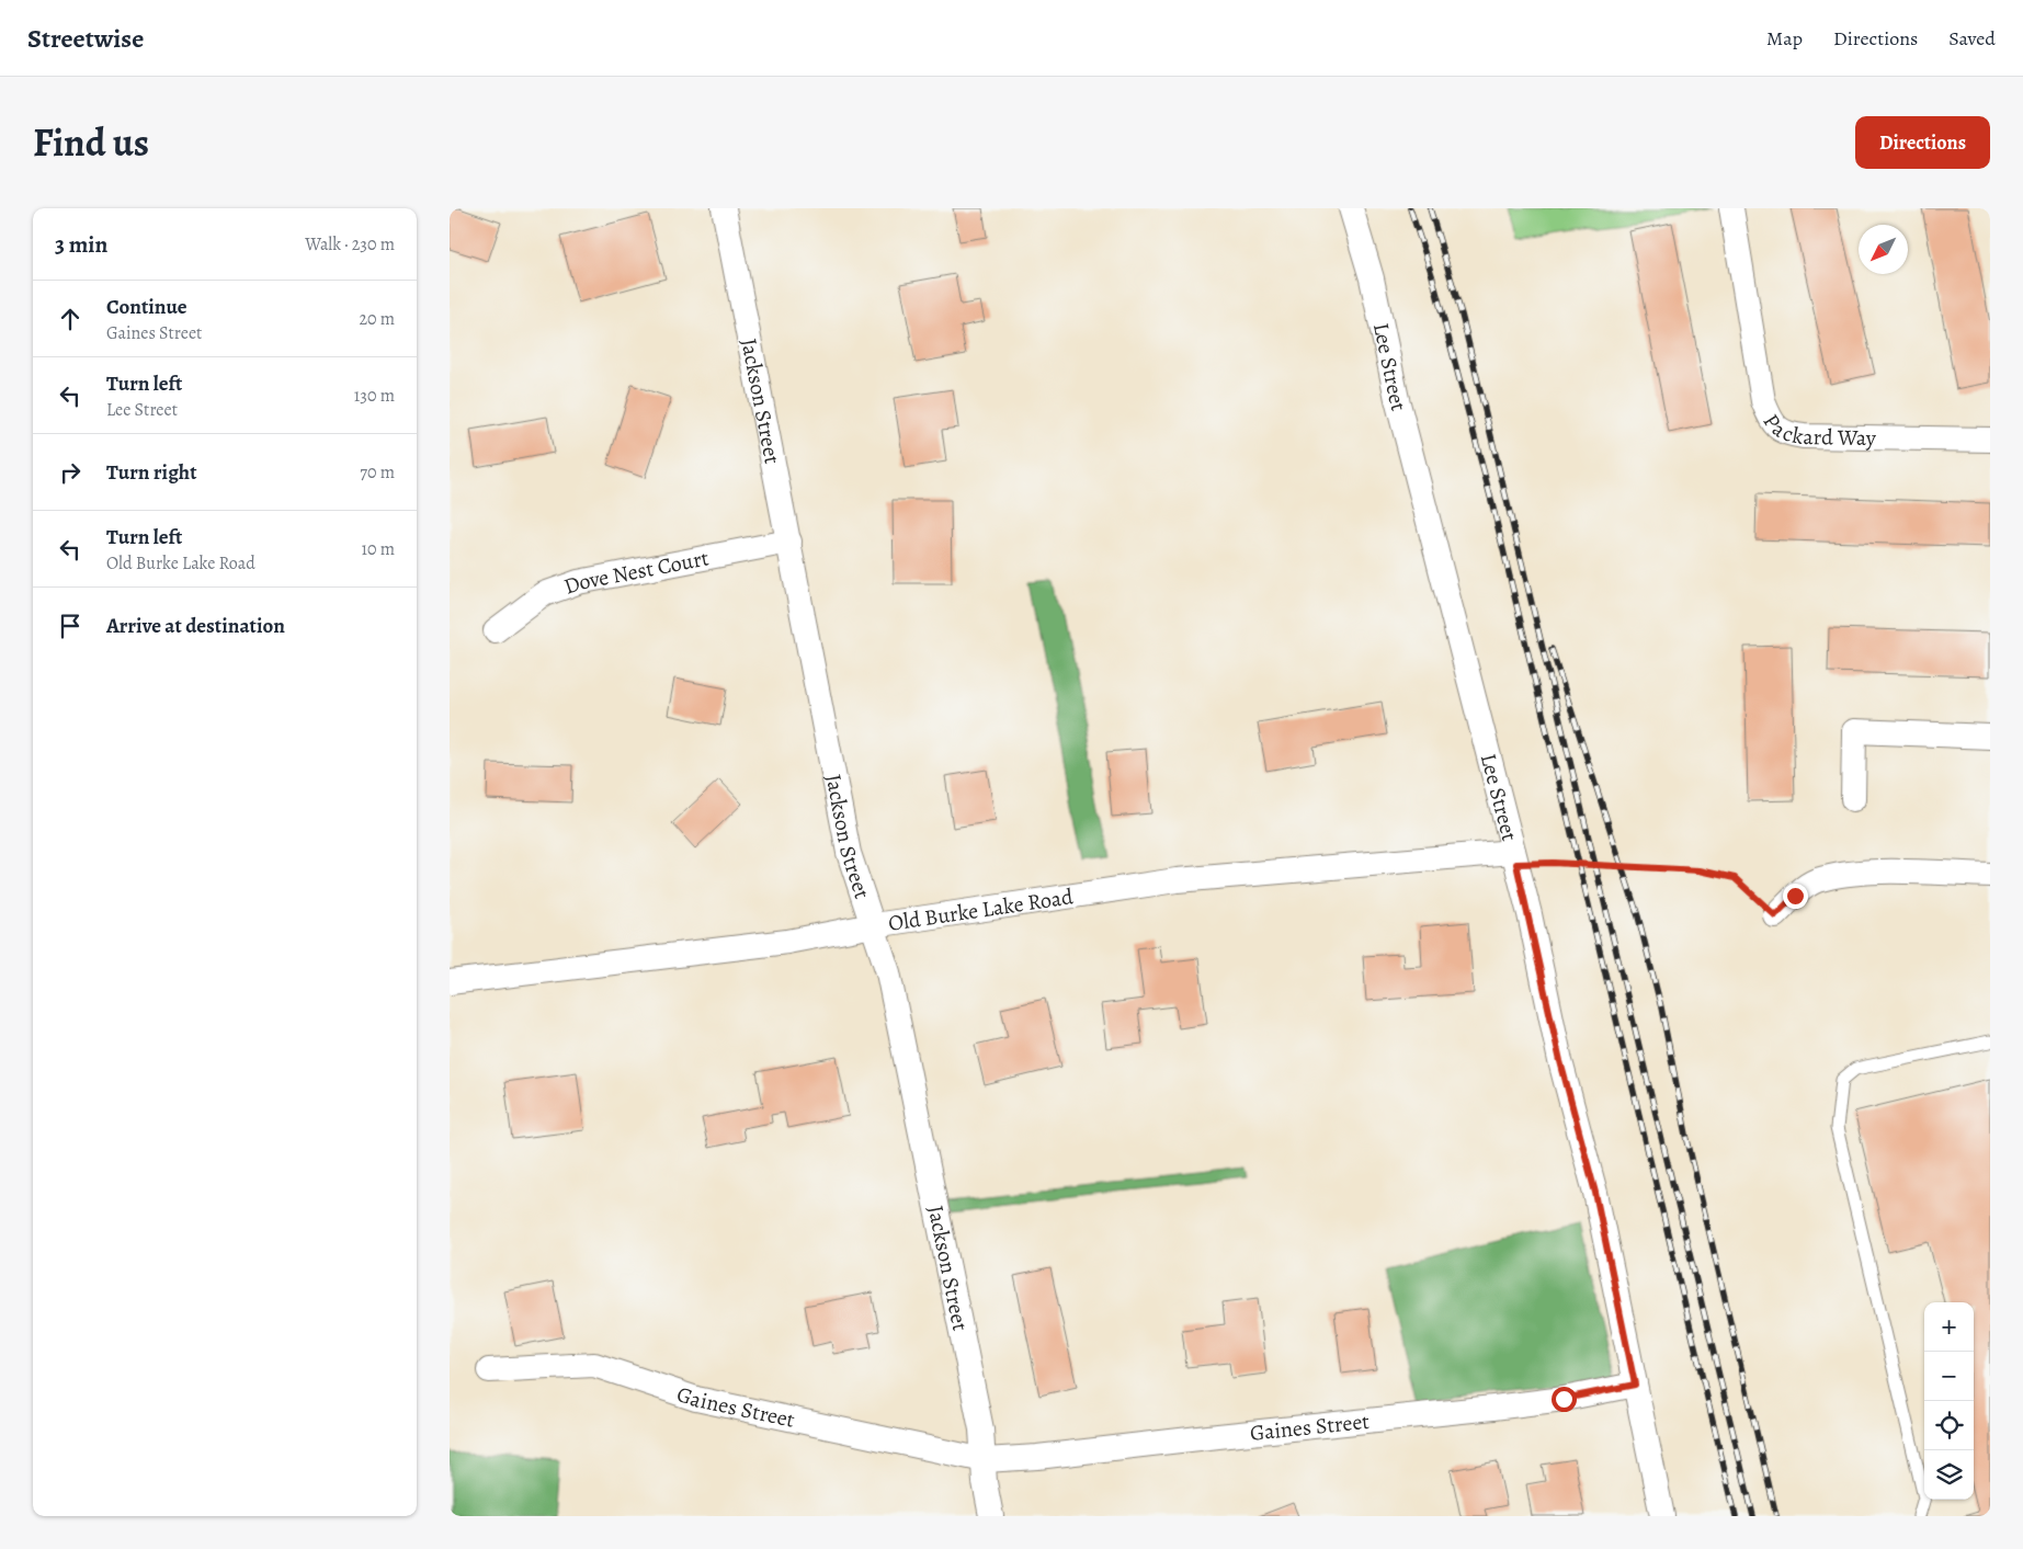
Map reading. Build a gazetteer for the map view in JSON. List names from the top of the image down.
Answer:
{
  "streets": {
    "street": [
      "Lee Street",
      "Jackson Street",
      "Packard Way",
      "Dove Nest Court",
      "Old Burke Lake Road",
      "Gaines Street"
    ]
  },
  "crossings": [
    ["Lee Street", "Old Burke Lake Road"],
    ["Lee Street", "Gaines Street"],
    ["Jackson Street", "Dove Nest Court"],
    ["Jackson Street", "Old Burke Lake Road"],
    ["Jackson Street", "Gaines Street"]
  ],
  "north": "bottom left",
  "page": {
    "header": "Streetwise",
    "nav": ["Map", "Directions", "Saved"],
    "title": "Find us",
    "buttons": "Directions",
    "heading": ["3 min", "Walk · 230 m"],
    "list": [
      ["Continue", "Gaines Street", "20 m"],
      ["Turn left", "Lee Street", "130 m"],
      ["Turn right", "70 m"],
      ["Turn left", "Old Burke Lake Road", "10 m"],
      "Arrive at destination"
    ],
    "map_buttons": ["+", "−"]
  }
}
